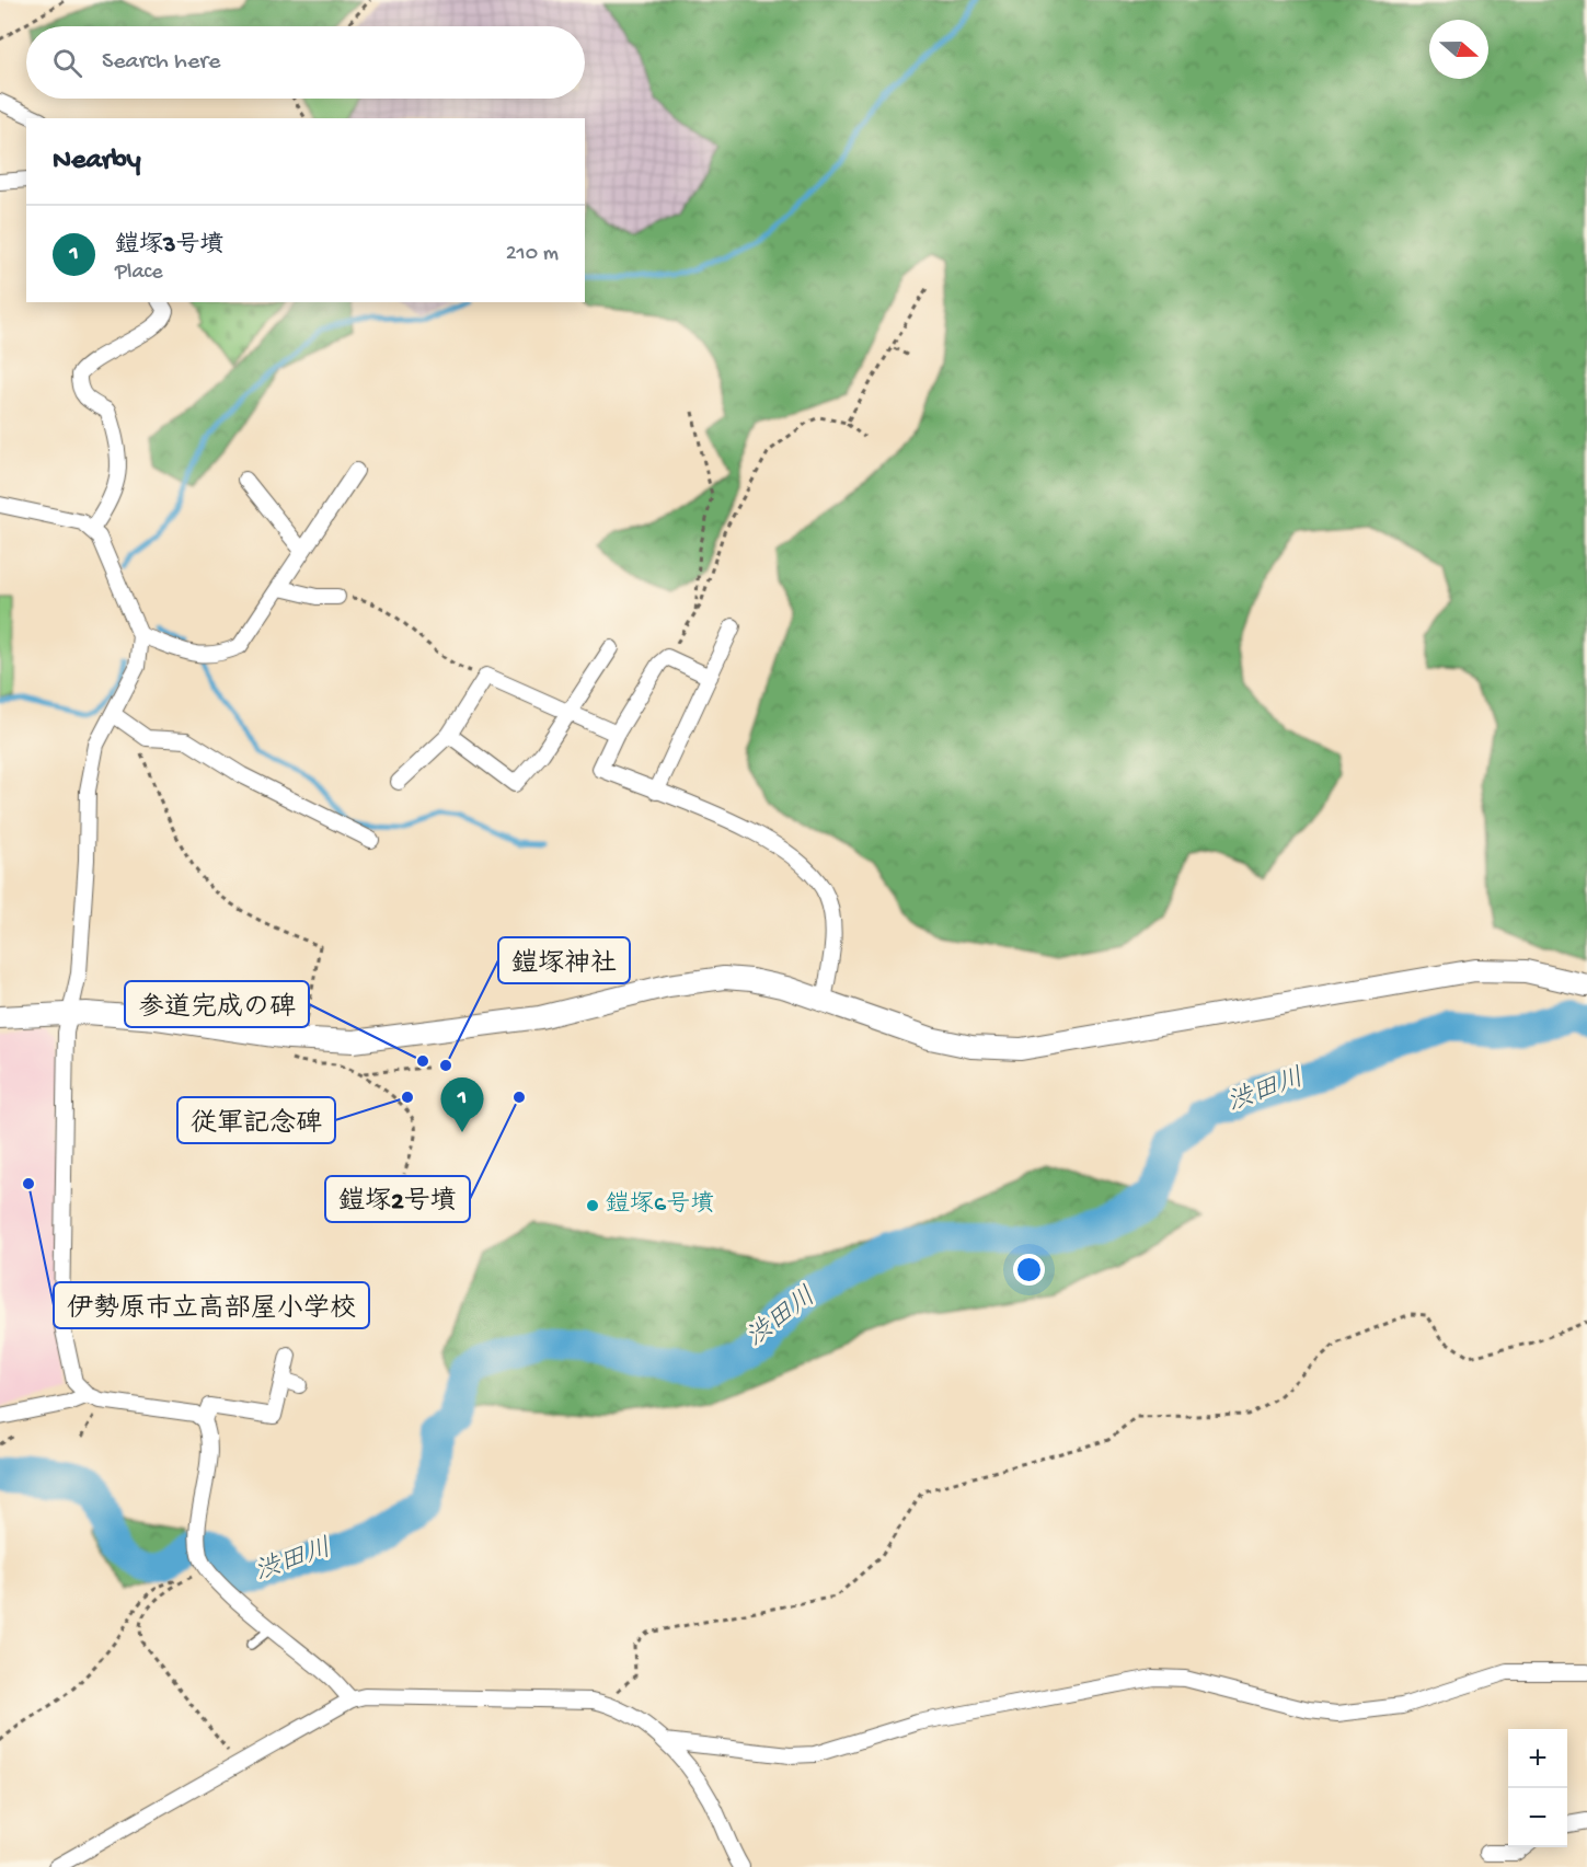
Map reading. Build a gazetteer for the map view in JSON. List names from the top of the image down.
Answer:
{
  "water": ["渋田川"],
  "places": [
    "参道完成の碑",
    "鎧塚神社",
    "従軍記念碑",
    "鎧塚2号墳",
    "伊勢原市立高部屋小学校",
    "鎧塚6号墳"
  ],
  "north": "right",
  "page": {
    "search": "Search here",
    "heading": "Nearby",
    "list": [
      {
        "mark": "1",
        "name": "鎧塚3号墳",
        "note": "Place",
        "value": "210 m"
      }
    ],
    "pins": "1",
    "map_buttons": ["+", "−"]
  }
}
